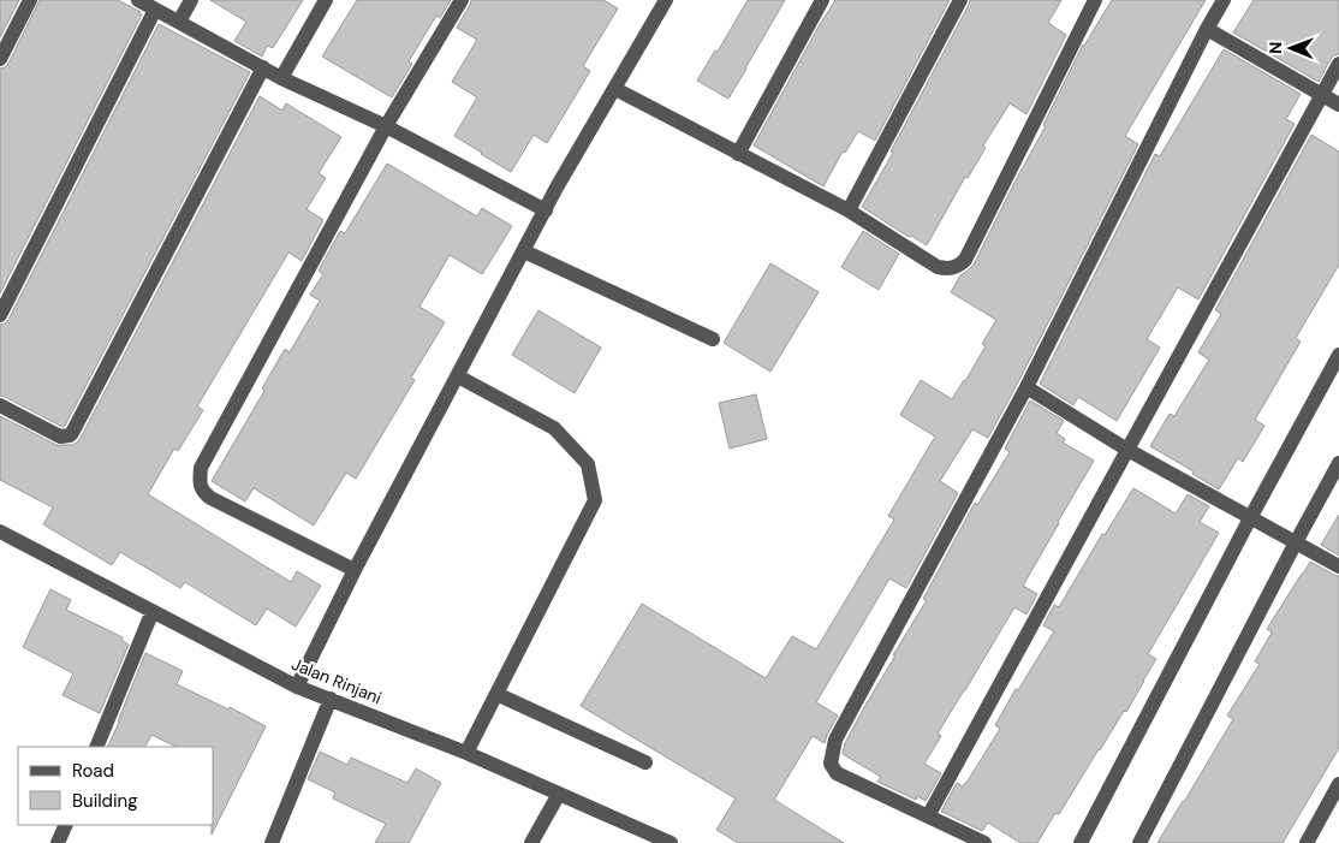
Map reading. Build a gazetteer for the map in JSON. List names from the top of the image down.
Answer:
{
  "streets": {
    "street": ["Jalan Rinjani"]
  },
  "legend": ["Road", "Building"],
  "north": "left"
}
